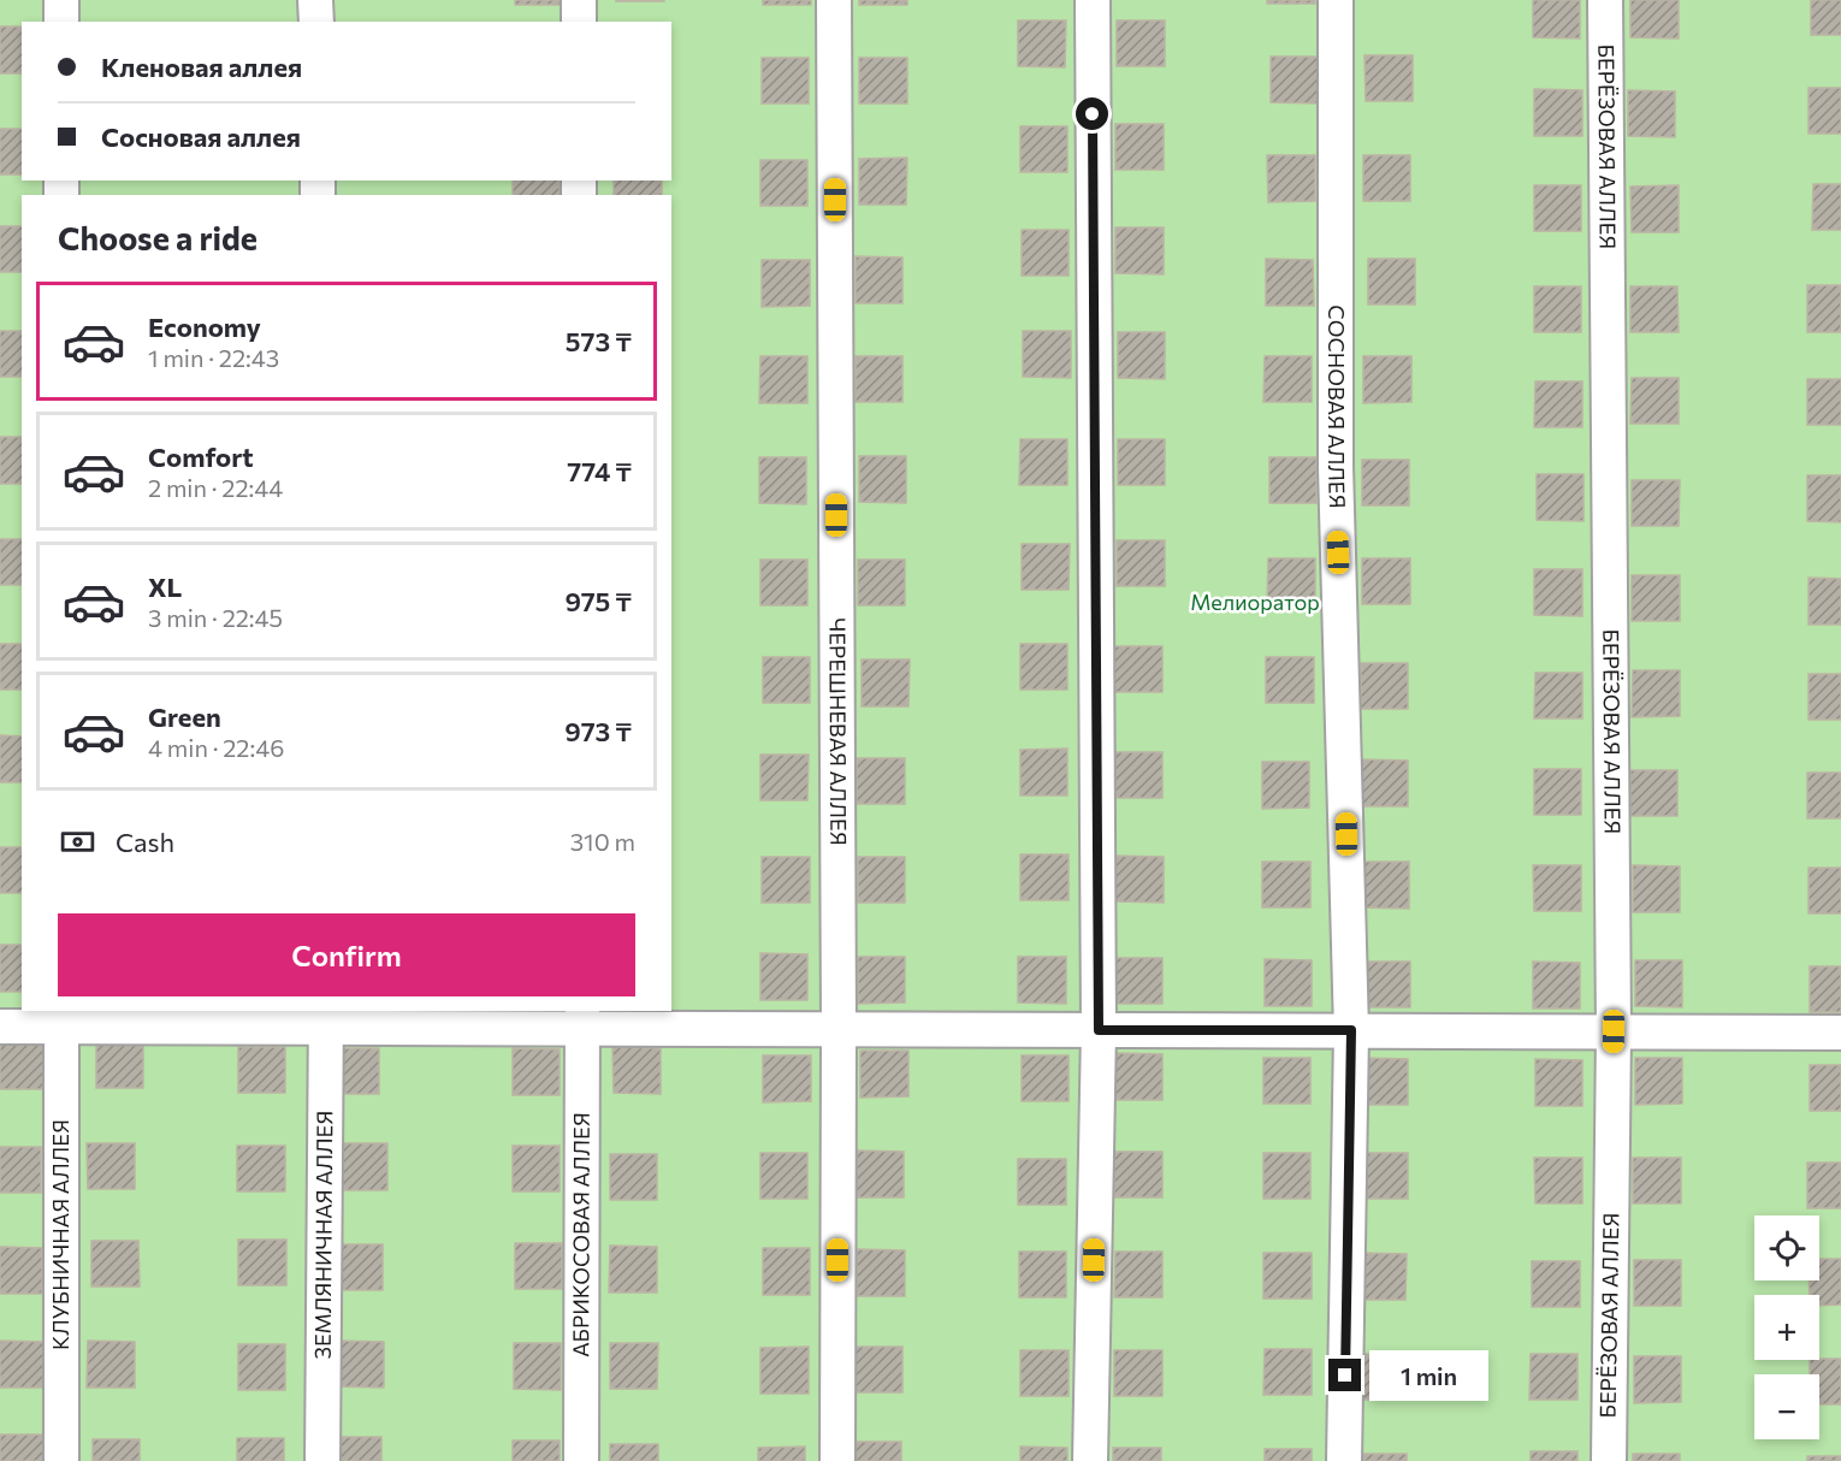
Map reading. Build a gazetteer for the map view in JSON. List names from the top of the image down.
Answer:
{
  "streets": {
    "street": [
      "БЕРЁЗОВАЯ АЛЛЕЯ",
      "СОСНОВАЯ АЛЛЕЯ",
      "ЧЕРЕШНЕВАЯ АЛЛЕЯ",
      "КЛУБНИЧНАЯ АЛЛЕЯ",
      "ЗЕМЛЯНИЧНАЯ АЛЛЕЯ",
      "АБРИКОСОВАЯ АЛЛЕЯ"
    ]
  },
  "parks": ["Мелиоратор"],
  "page": {
    "banner": ["Кленовая аллея", "Сосновая аллея"],
    "heading": "Choose a ride",
    "list": [
      {
        "name": "Economy",
        "note": "1 min · 22:43",
        "value": "573 ₸"
      },
      {
        "name": "Comfort",
        "note": "2 min · 22:44",
        "value": "774 ₸"
      },
      {
        "name": "XL",
        "note": "3 min · 22:45",
        "value": "975 ₸"
      },
      {
        "name": "Green",
        "note": "4 min · 22:46",
        "value": "973 ₸"
      }
    ],
    "pay": ["Cash", "310 m"],
    "buttons": "Confirm",
    "map_buttons": ["+", "−"],
    "bubble": "1 min"
  }
}
